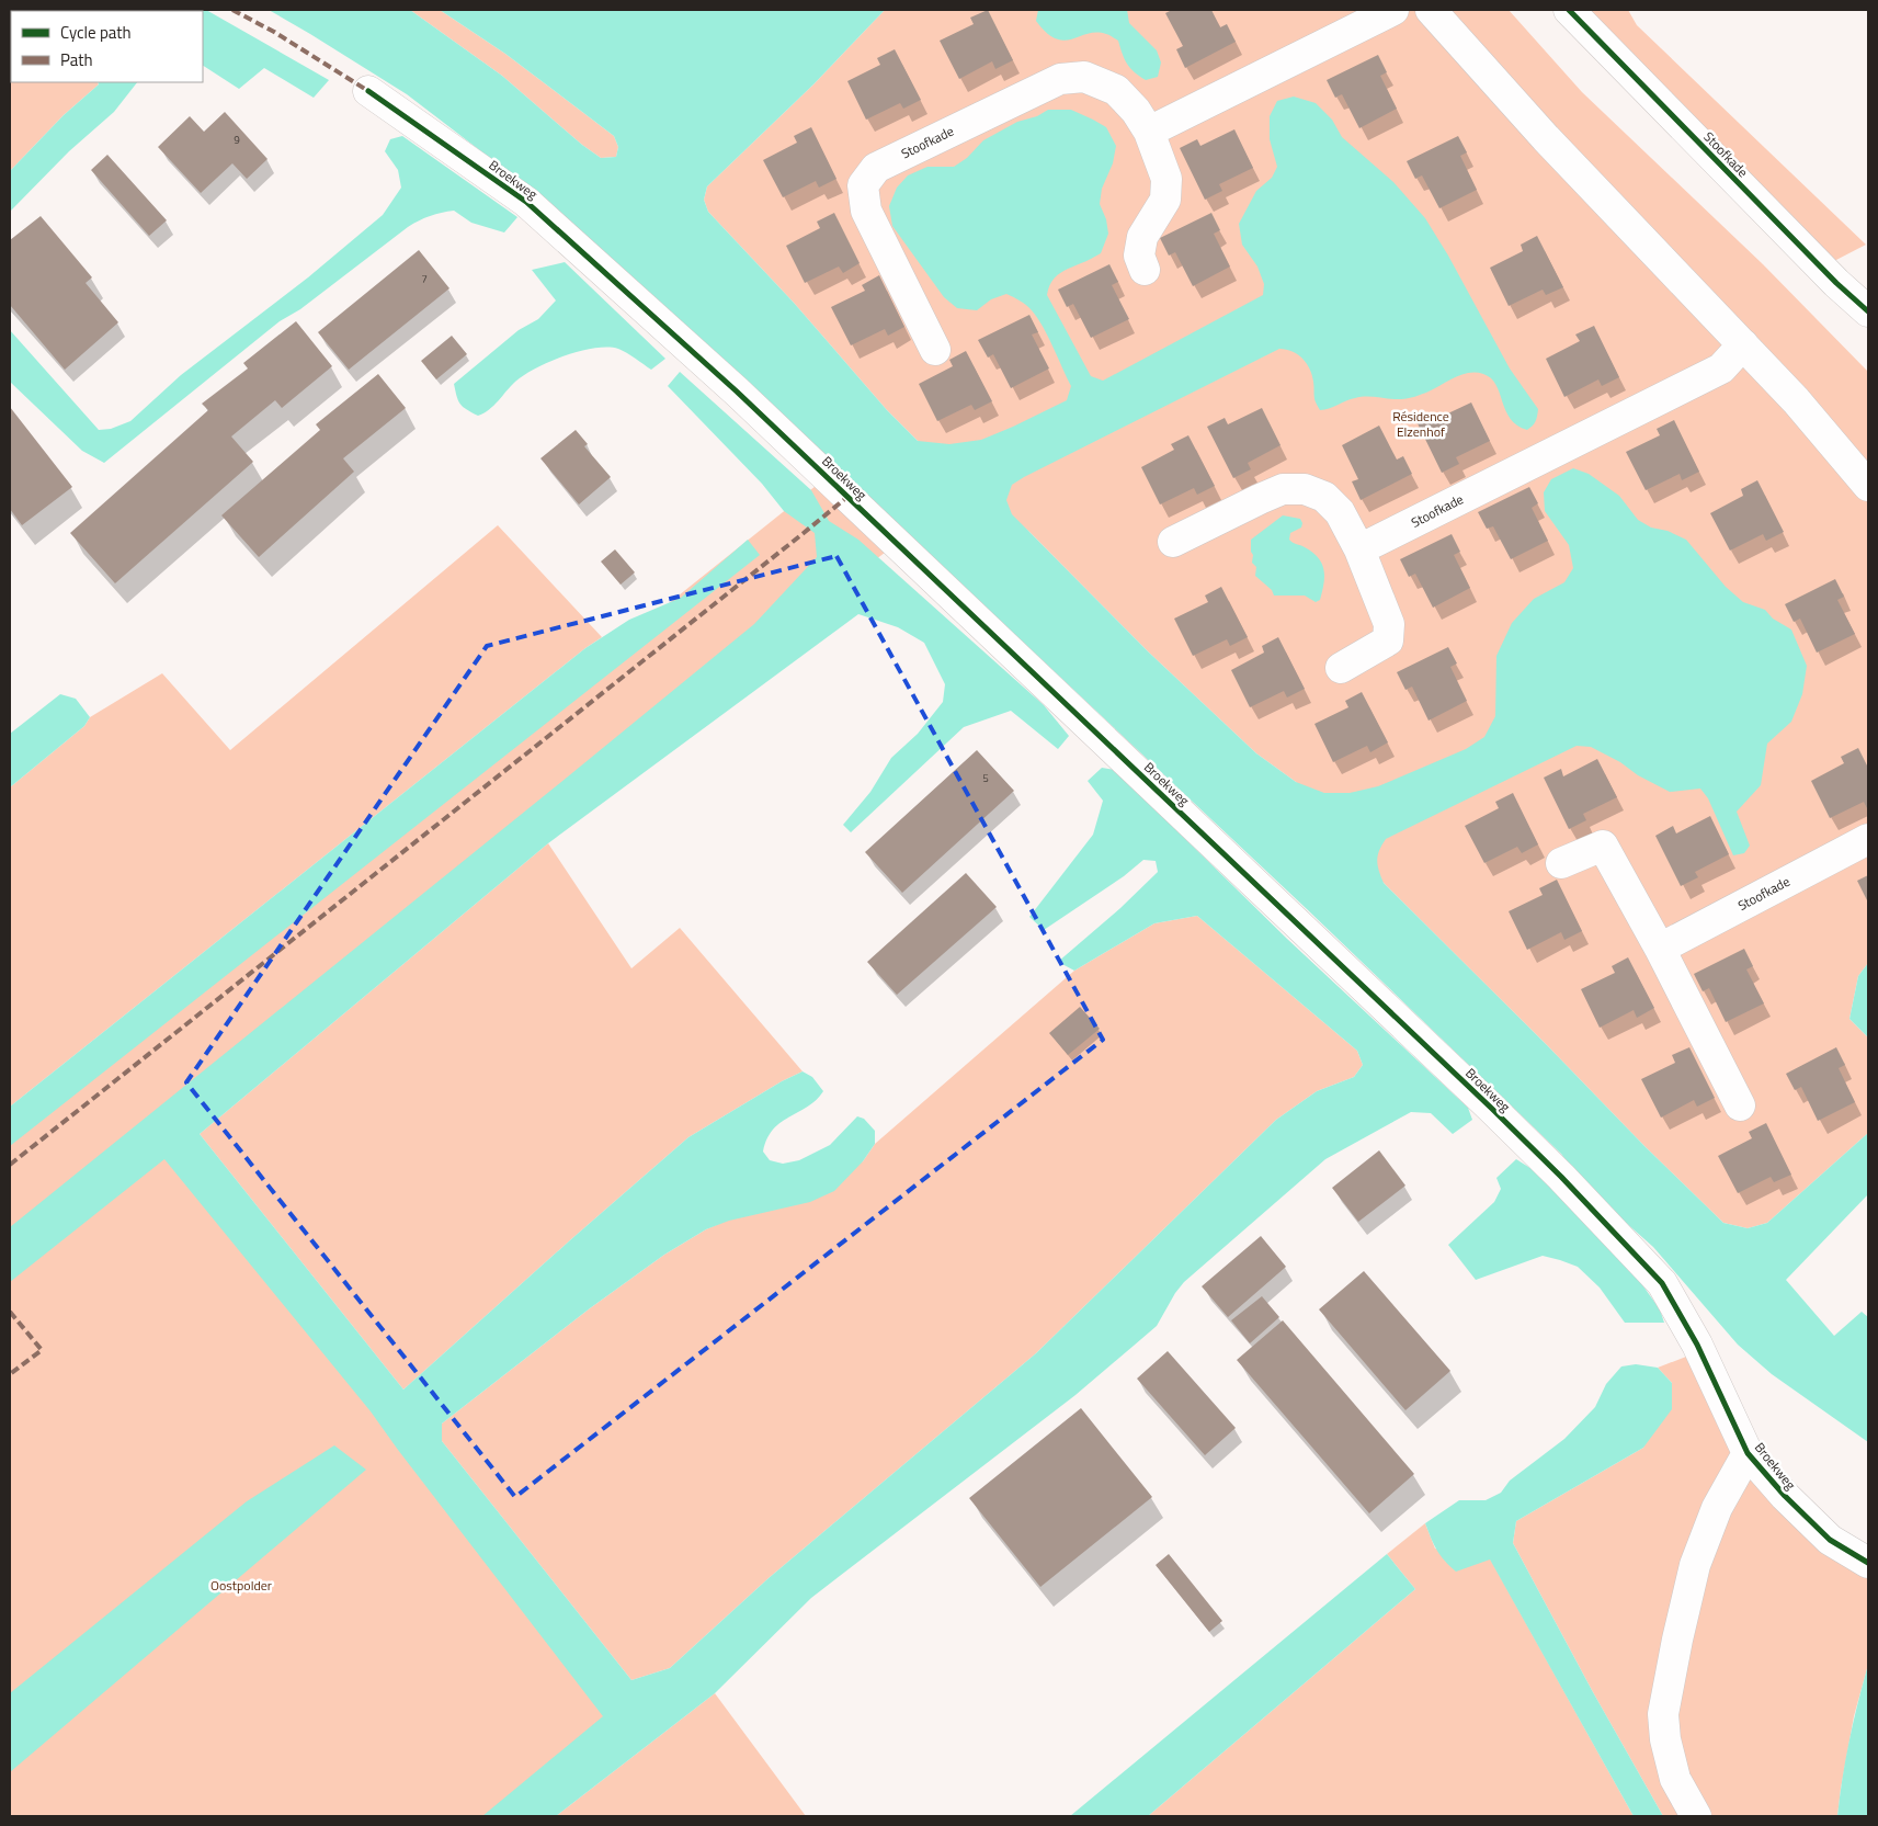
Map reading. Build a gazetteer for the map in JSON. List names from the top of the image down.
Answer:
{
  "streets": {
    "street": ["Stoofkade", "Broekweg"]
  },
  "parks": ["Résidence Elzenhof", "Oostpolder"],
  "house_numbers": ["9", "7", "5"],
  "legend": ["Cycle path", "Path"]
}
